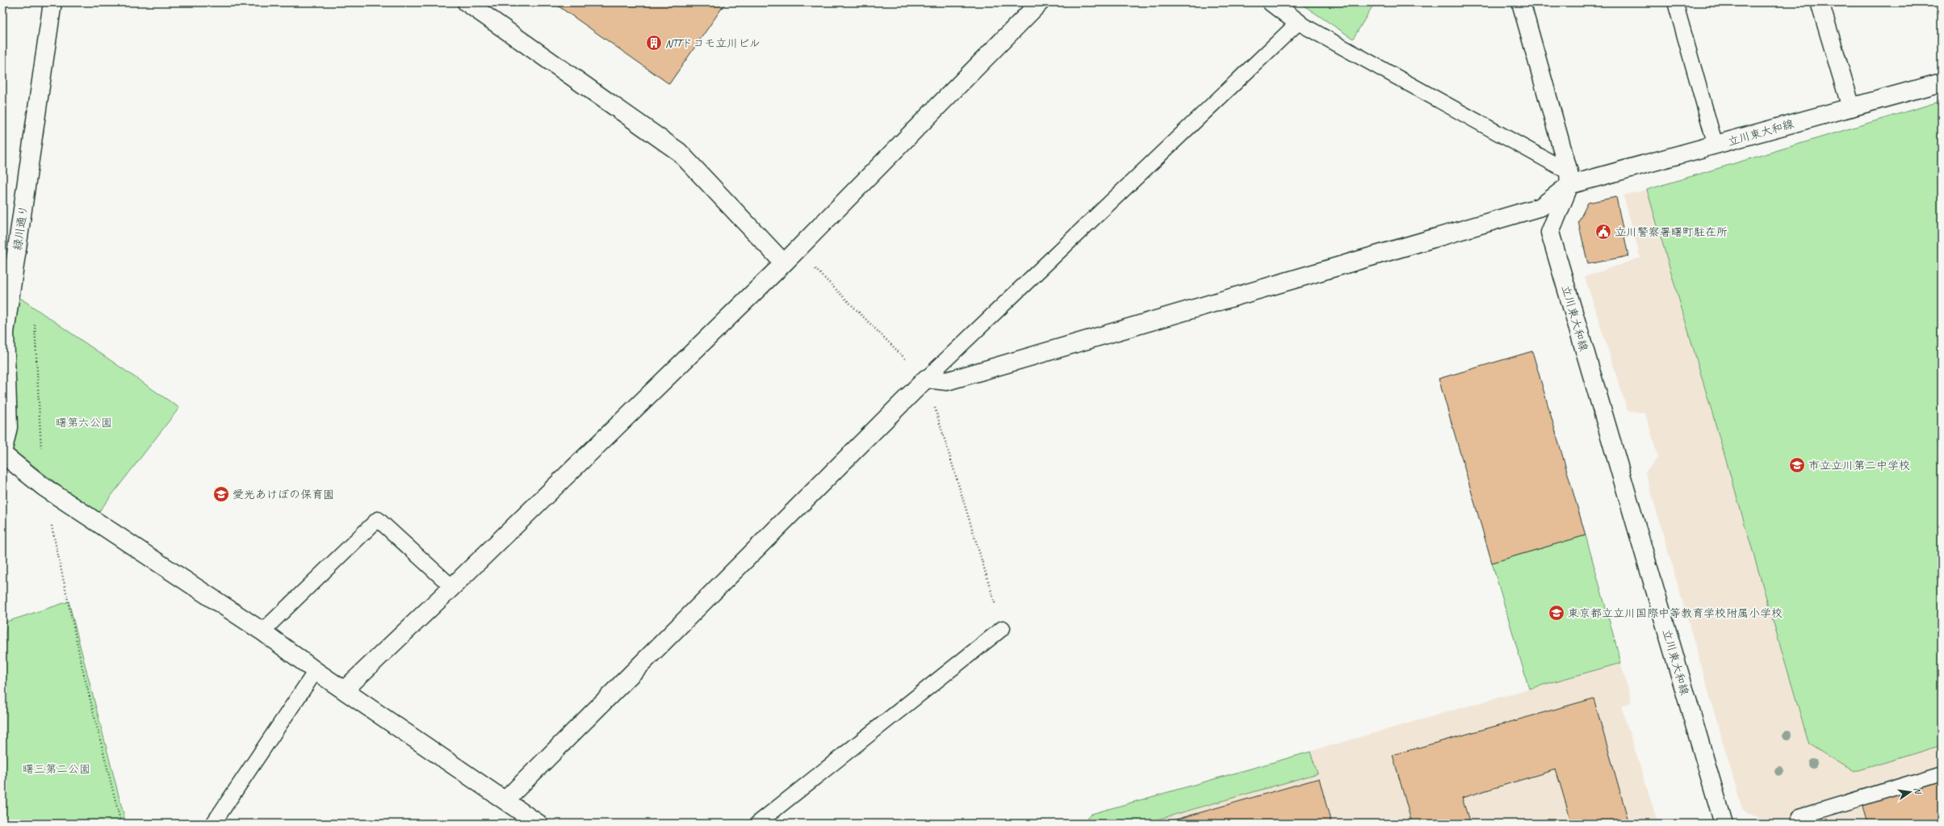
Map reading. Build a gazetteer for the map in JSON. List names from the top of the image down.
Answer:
{
  "streets": {
    "street": ["立川東大和線", "緑川通り"]
  },
  "parks": ["曙第六公園", "曙三第二公園"],
  "places": {
    "building": ["NTTドコモ立川ビル"],
    "public building": ["立川警察署曙町駐在所"],
    "school or university": ["市立立川第二中学校", "愛光あけぼの保育園", "東京都立立川国際中等教育学校附属小学校"]
  },
  "north": "right"
}
